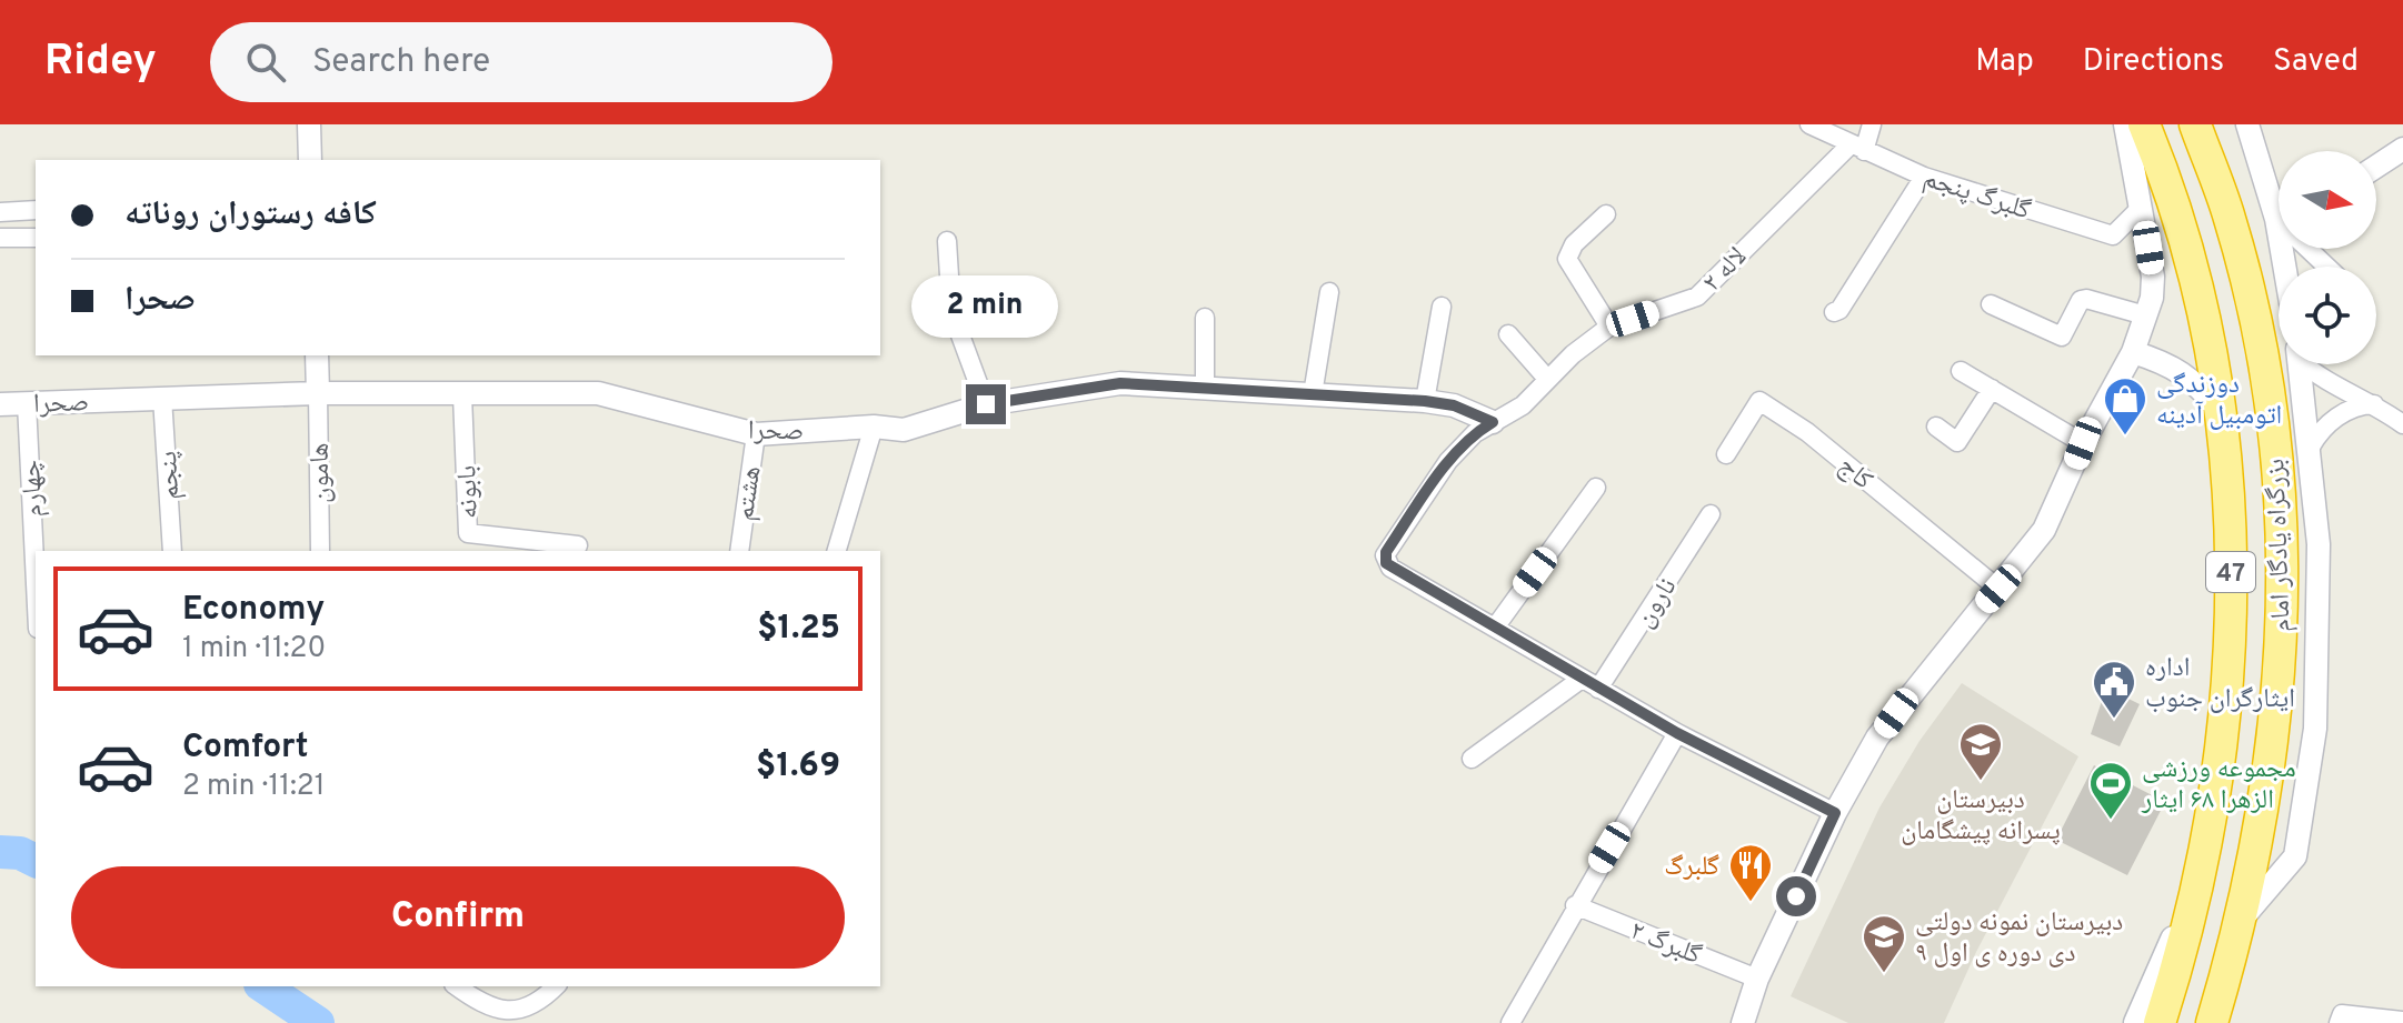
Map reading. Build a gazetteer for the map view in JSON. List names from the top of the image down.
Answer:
{
  "streets": {
    "highway": ["بزرگراه یادگار امام", "47"],
    "street": [
      "گلبرگ پنجم",
      "لاله ۲",
      "صحرا",
      "کاج",
      "هامون",
      "پنجم",
      "چهارم",
      "بابونه",
      "هشتم",
      "نارون",
      "گلبرگ ۲"
    ]
  },
  "crossings": [
    ["گلبرگ پنجم", "لاله ۲"],
    ["لاله ۲", "صحرا"],
    ["صحرا", "هامون"],
    ["صحرا", "پنجم"],
    ["صحرا", "چهارم"],
    ["صحرا", "بابونه"],
    ["صحرا", "هشتم"]
  ],
  "places": {
    "shop": ["دوزندگی اتومبیل آدینه"],
    "public building": ["اداره ایثارگران جنوب"],
    "school or university": ["دبیرستان پسرانه پیشگامان", "دبیرستان نمونه دولتی ۹ دی دوره ی اول"],
    "sports": ["مجموعه ورزشی الزهرا ۶۸ ایثار"],
    "restaurant": ["گلبرگ"]
  },
  "north": "right",
  "page": {
    "header": "Ridey",
    "search": "Search here",
    "nav": ["Map", "Directions", "Saved"],
    "banner": ["کافه رستوران روناته", "صحرا"],
    "bubble": "2 min",
    "list": [
      {
        "name": "Economy",
        "note": "1 min · 11:20",
        "value": "$1.25"
      },
      {
        "name": "Comfort",
        "note": "2 min · 11:21",
        "value": "$1.69"
      }
    ],
    "buttons": "Confirm"
  }
}
